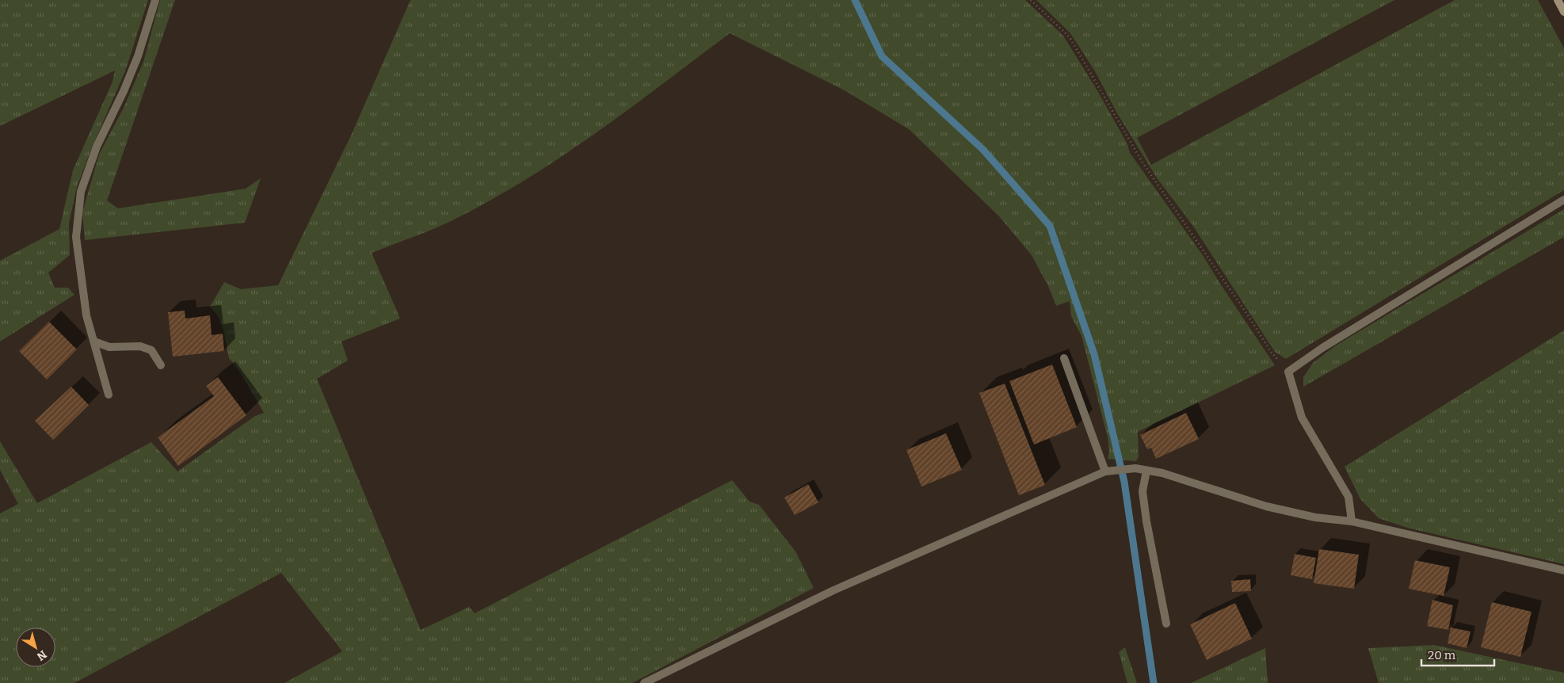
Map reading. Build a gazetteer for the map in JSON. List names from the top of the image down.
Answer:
{
  "scale_bar": "20 m",
  "north": "bottom right"
}
